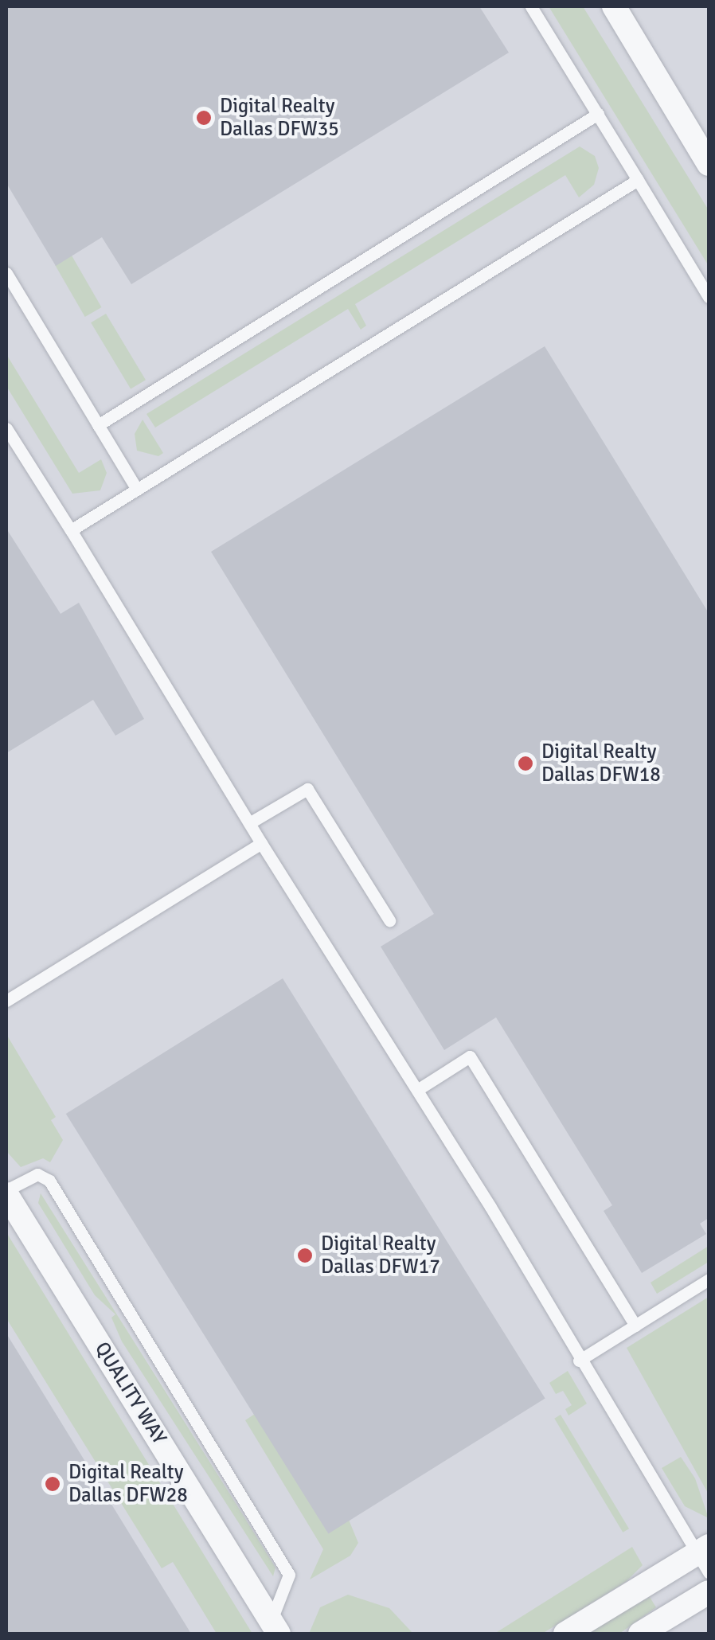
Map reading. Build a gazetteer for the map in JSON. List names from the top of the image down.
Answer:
{
  "streets": {
    "street": ["QUALITY WAY"]
  },
  "places": [
    "Digital Realty Dallas DFW35",
    "Digital Realty Dallas DFW18",
    "Digital Realty Dallas DFW17",
    "Digital Realty Dallas DFW28"
  ]
}
